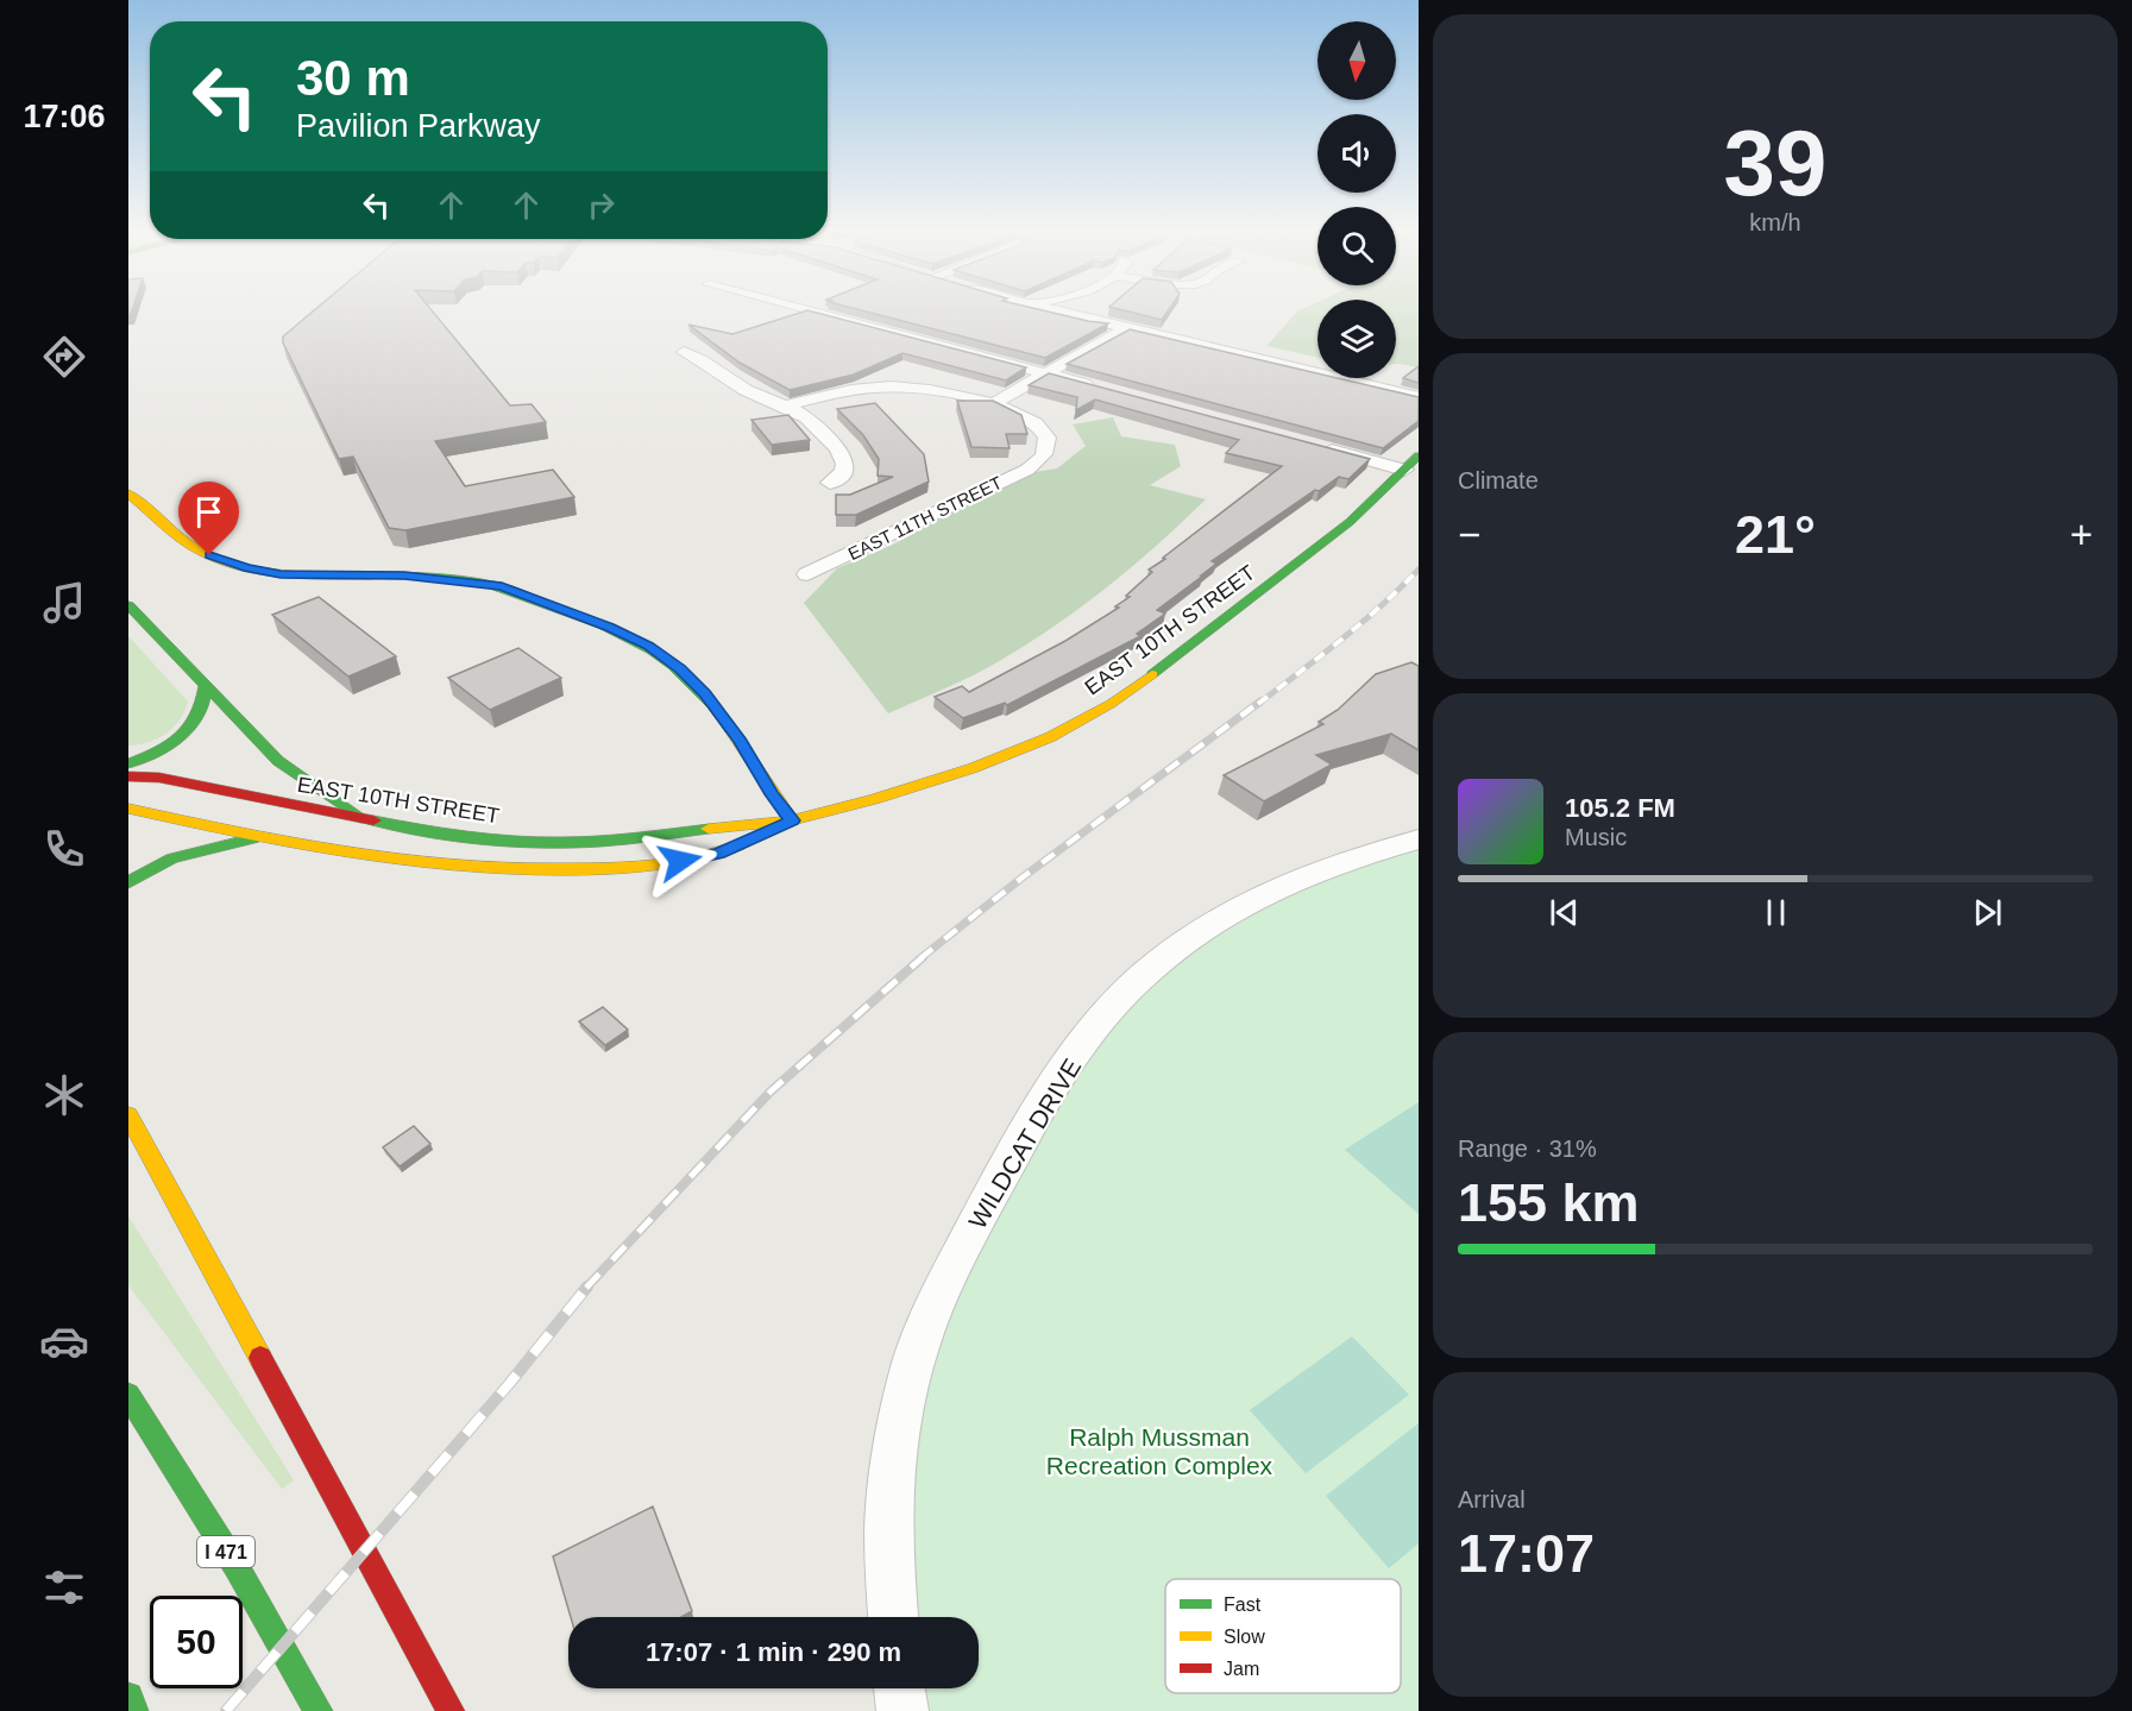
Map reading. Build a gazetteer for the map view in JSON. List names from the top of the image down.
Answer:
{
  "streets": {
    "main road": ["EAST 10TH STREET", "I 471"],
    "street": ["EAST 11TH STREET", "WILDCAT DRIVE"]
  },
  "parks": ["Ralph Mussman Recreation Complex"],
  "legend": ["Fast", "Slow", "Jam"],
  "north": "bottom",
  "page": {
    "tabs": "17:06",
    "tile": [
      ["39", "km/h"],
      "Climate",
      ["Range · 31%", "155 km"],
      ["Arrival", "17:07"]
    ],
    "turn": ["30 m", "Pavilion Parkway"],
    "heat": ["−", "21°", "+"],
    "song": ["105.2 FM", "Music"],
    "limit": "50",
    "trip": "17:07 · 1 min · 290 m"
  }
}
